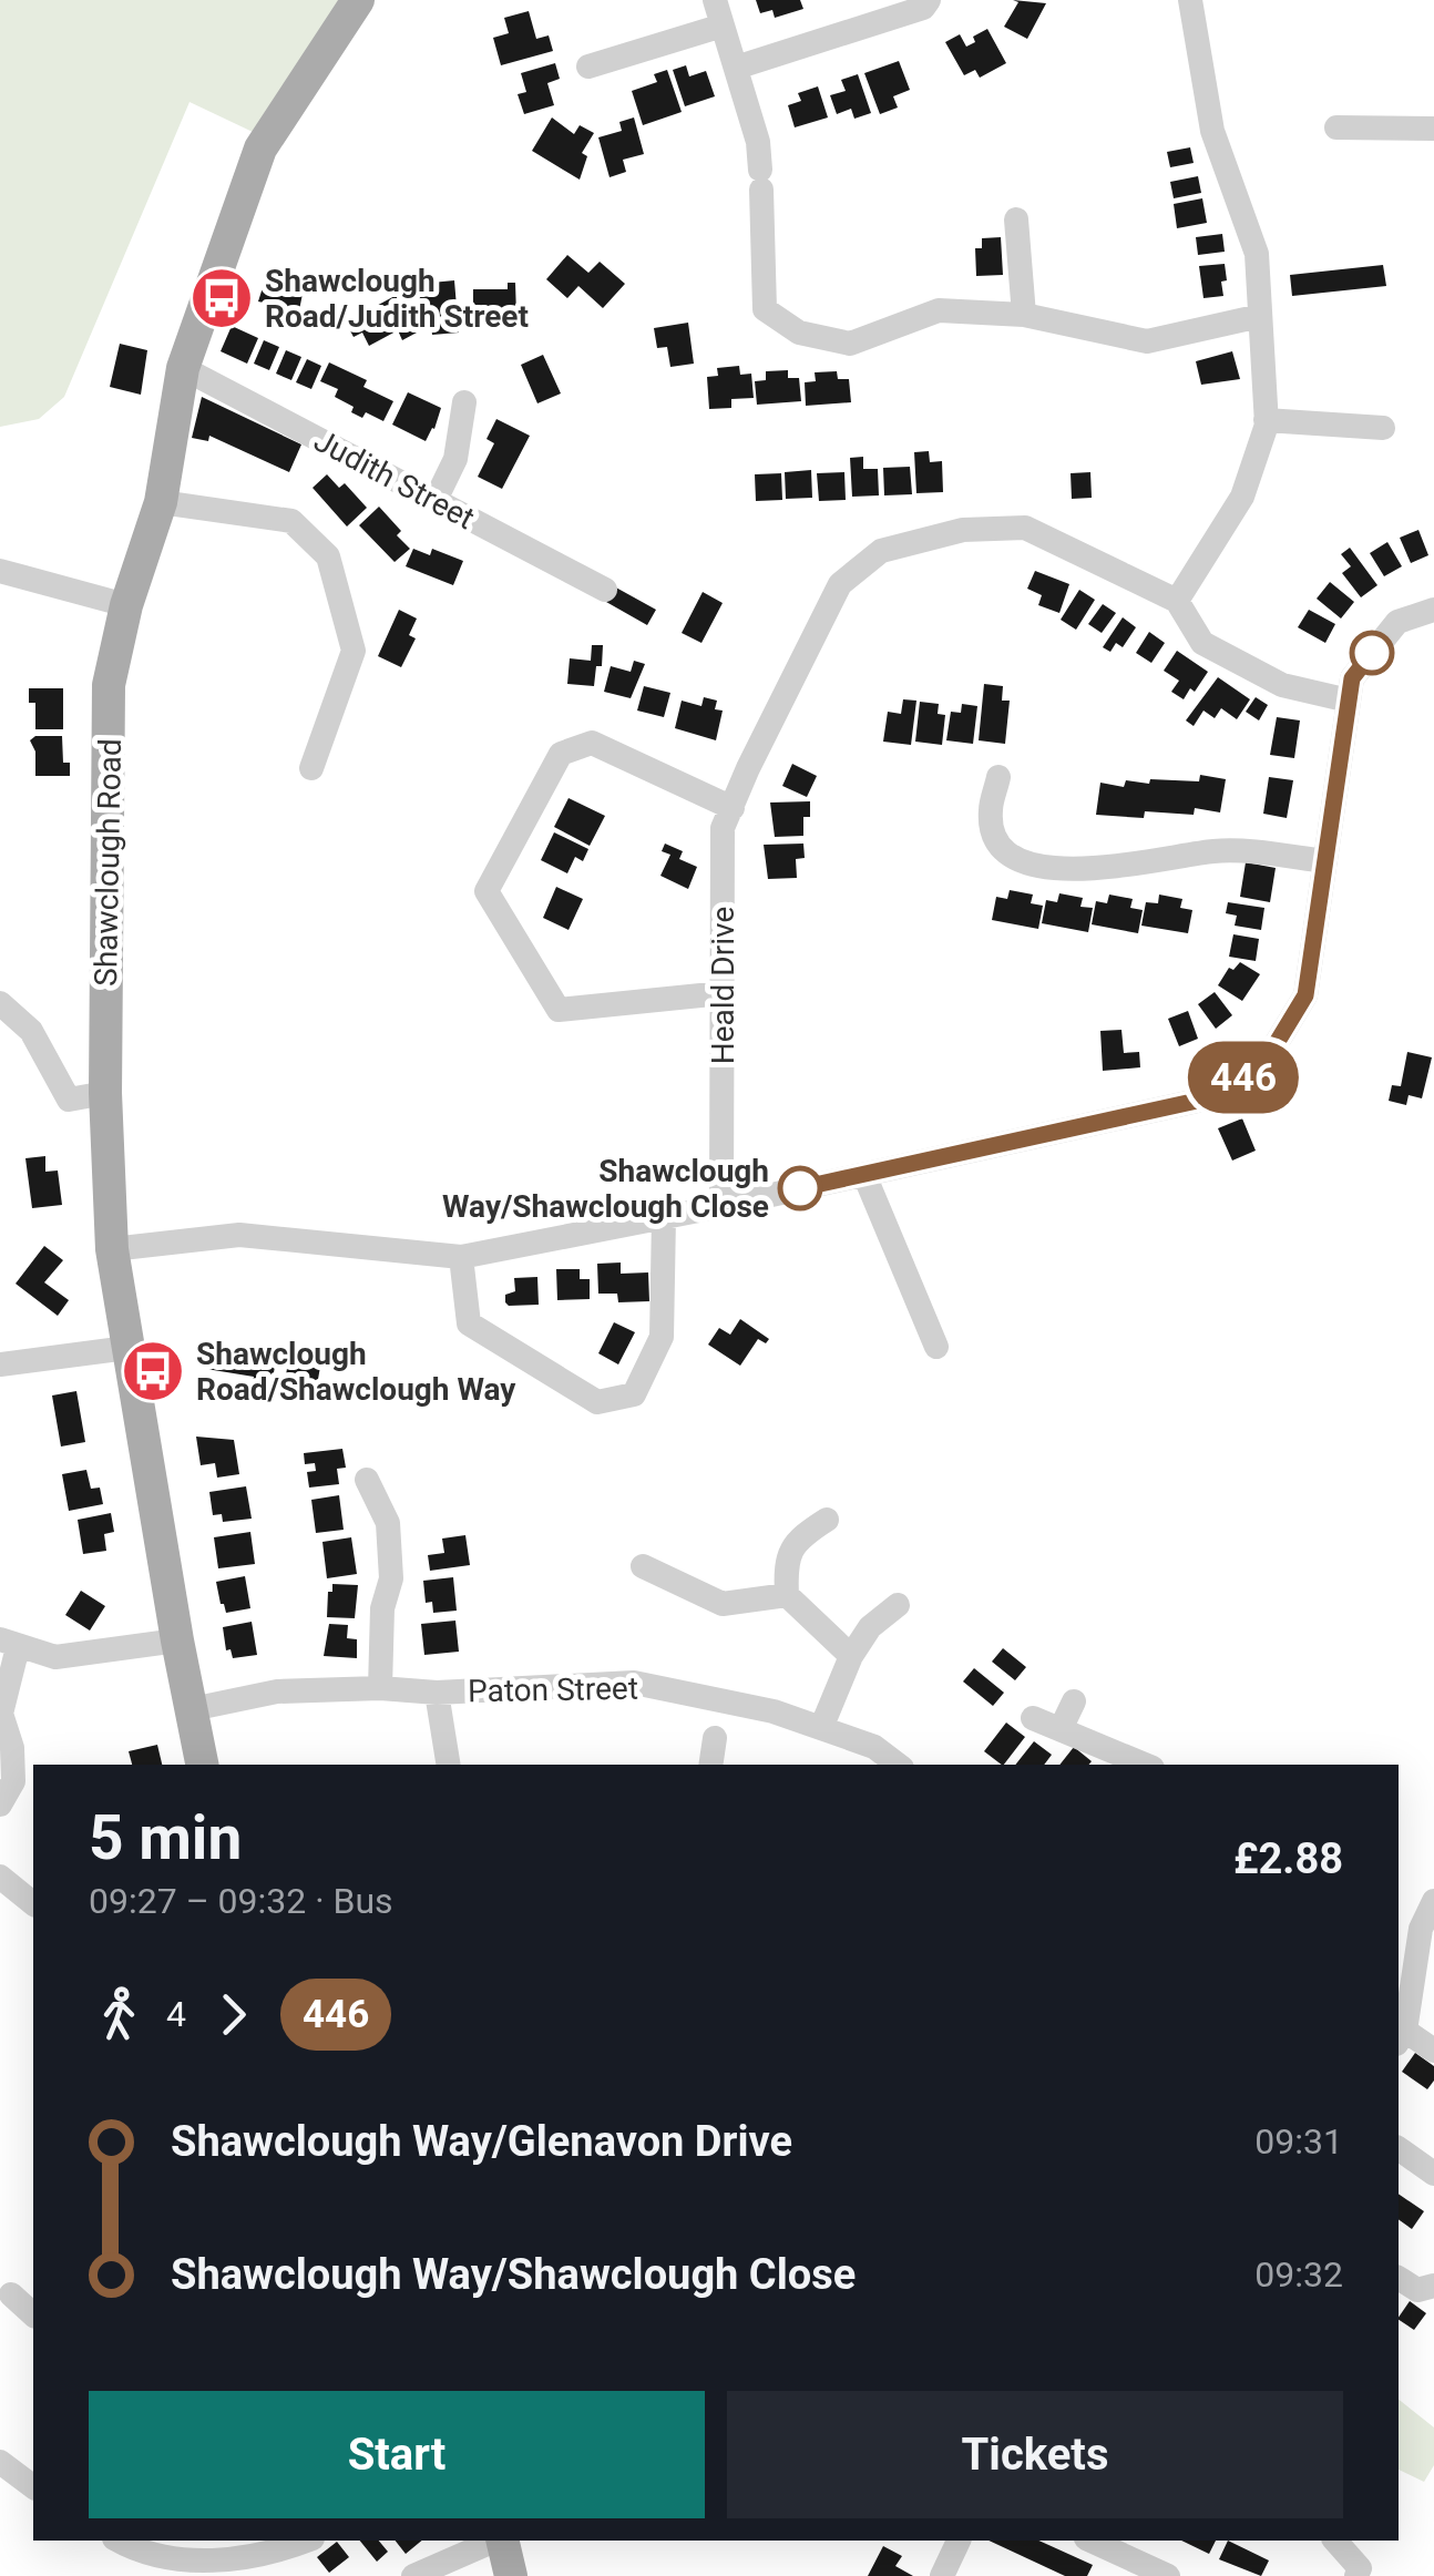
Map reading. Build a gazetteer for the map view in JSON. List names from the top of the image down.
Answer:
{
  "streets": {
    "main road": ["Shawclough Road"],
    "street": ["Judith Street", "Heald Drive", "Paton Street"]
  },
  "crossings": [
    ["Judith Street", "Shawclough Road"],
    ["Shawclough Road", "Paton Street"]
  ],
  "places": {
    "bus stop": ["Shawclough Road/Judith Street", "Shawclough Road/Shawclough Way"],
    "other": ["Shawclough Way/Shawclough Close"]
  },
  "lines": ["bus line 446"],
  "page": {
    "on_map": "446",
    "heading": ["5 min", "09:27 – 09:32 · Bus", "£2.88"],
    "legs": ["4", "446"],
    "list": [
      {
        "name": "Shawclough Way/Glenavon Drive",
        "value": "09:31"
      },
      {
        "name": "Shawclough Way/Shawclough Close",
        "value": "09:32"
      }
    ],
    "buttons": ["Start", "Tickets"]
  }
}
